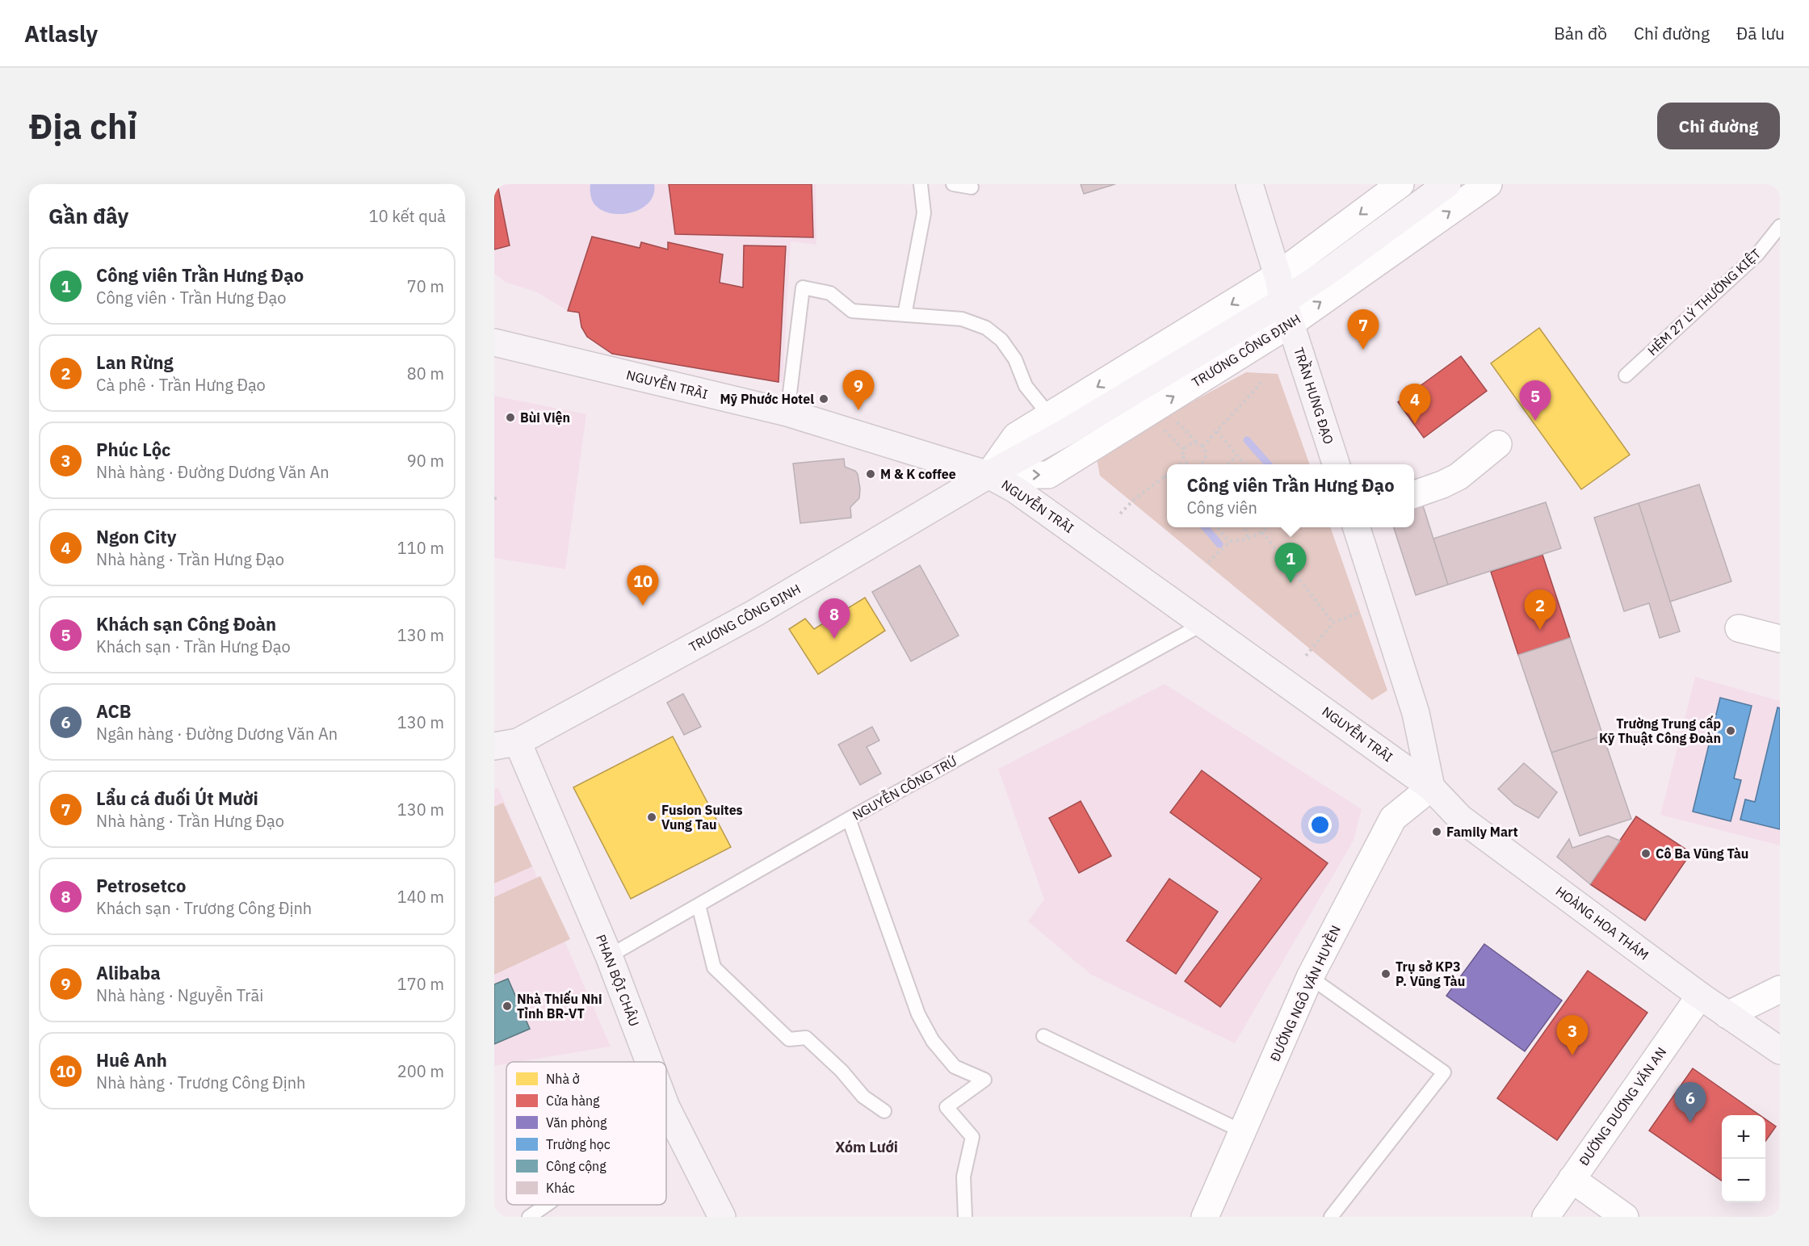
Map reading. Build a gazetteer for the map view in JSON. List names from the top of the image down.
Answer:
{
  "streets": {
    "main road": [
      "TRƯƠNG CÔNG ĐỊNH",
      "NGUYỄN TRÃI",
      "TRẦN HƯNG ĐẠO",
      "HOÀNG HOA THÁM",
      "PHAN BỘI CHÂU"
    ],
    "street": ["ĐƯỜNG NGÔ VĂN HUYỀN", "ĐƯỜNG DƯƠNG VĂN AN"],
    "lane": ["HẺM 27 LÝ THƯỜNG KIỆT", "NGUYỄN CÔNG TRỨ"]
  },
  "crossings": [
    ["TRƯƠNG CÔNG ĐỊNH", "NGUYỄN TRÃI"],
    ["TRƯƠNG CÔNG ĐỊNH", "TRẦN HƯNG ĐẠO"],
    ["TRƯƠNG CÔNG ĐỊNH", "PHAN BỘI CHÂU"],
    ["NGUYỄN TRÃI", "NGUYỄN CÔNG TRỨ"],
    ["NGUYỄN TRÃI", "HOÀNG HOA THÁM"],
    ["NGUYỄN TRÃI", "ĐƯỜNG NGÔ VĂN HUYỀN"],
    ["NGUYỄN CÔNG TRỨ", "PHAN BỘI CHÂU"],
    ["HOÀNG HOA THÁM", "ĐƯỜNG NGÔ VĂN HUYỀN"],
    ["HOÀNG HOA THÁM", "ĐƯỜNG DƯƠNG VĂN AN"]
  ],
  "districts": ["Xóm Lưới"],
  "places": [
    "Mỹ Phước Hotel",
    "Bùi Viện",
    "M & K coffee",
    "Trường Trung cấp Kỹ Thuật Công Đoàn",
    "Fusion Suites Vung Tau",
    "Family Mart",
    "Cô Ba Vũng Tàu",
    "Trụ sở KP3 P. Vũng Tàu",
    "Nhà Thiếu Nhi Tỉnh BR-VT"
  ],
  "legend": [
    "Nhà ở",
    "Cửa hàng",
    "Văn phòng",
    "Trường học",
    "Công cộng",
    "Khác"
  ],
  "page": {
    "header": "Atlasly",
    "nav": ["Bản đồ", "Chỉ đường", "Đã lưu"],
    "buttons": "Chỉ đường",
    "title": "Địa chỉ",
    "heading": ["Gần đây", "10 kết quả"],
    "list": [
      {
        "mark": "1",
        "name": "Công viên Trần Hưng Đạo",
        "note": "Công viên · Trần Hưng Đạo",
        "value": "70 m"
      },
      {
        "mark": "2",
        "name": "Lan Rừng",
        "note": "Cà phê · Trần Hưng Đạo",
        "value": "80 m"
      },
      {
        "mark": "3",
        "name": "Phúc Lộc",
        "note": "Nhà hàng · Đường Dương Văn An",
        "value": "90 m"
      },
      {
        "mark": "4",
        "name": "Ngon City",
        "note": "Nhà hàng · Trần Hưng Đạo",
        "value": "110 m"
      },
      {
        "mark": "5",
        "name": "Khách sạn Công Đoàn",
        "note": "Khách sạn · Trần Hưng Đạo",
        "value": "130 m"
      },
      {
        "mark": "6",
        "name": "ACB",
        "note": "Ngân hàng · Đường Dương Văn An",
        "value": "130 m"
      },
      {
        "mark": "7",
        "name": "Lẩu cá đuối Út Mười",
        "note": "Nhà hàng · Trần Hưng Đạo",
        "value": "130 m"
      },
      {
        "mark": "8",
        "name": "Petrosetco",
        "note": "Khách sạn · Trương Công Định",
        "value": "140 m"
      },
      {
        "mark": "9",
        "name": "Alibaba",
        "note": "Nhà hàng · Nguyễn Trãi",
        "value": "170 m"
      },
      {
        "mark": "10",
        "name": "Huê Anh",
        "note": "Nhà hàng · Trương Công Định",
        "value": "200 m"
      }
    ],
    "pins": [
      "7",
      "9",
      "5",
      "4",
      "1",
      "10",
      "2",
      "8",
      "3",
      "6"
    ],
    "popup": ["Công viên Trần Hưng Đạo", "Công viên"],
    "map_buttons": ["+", "−"]
  }
}
